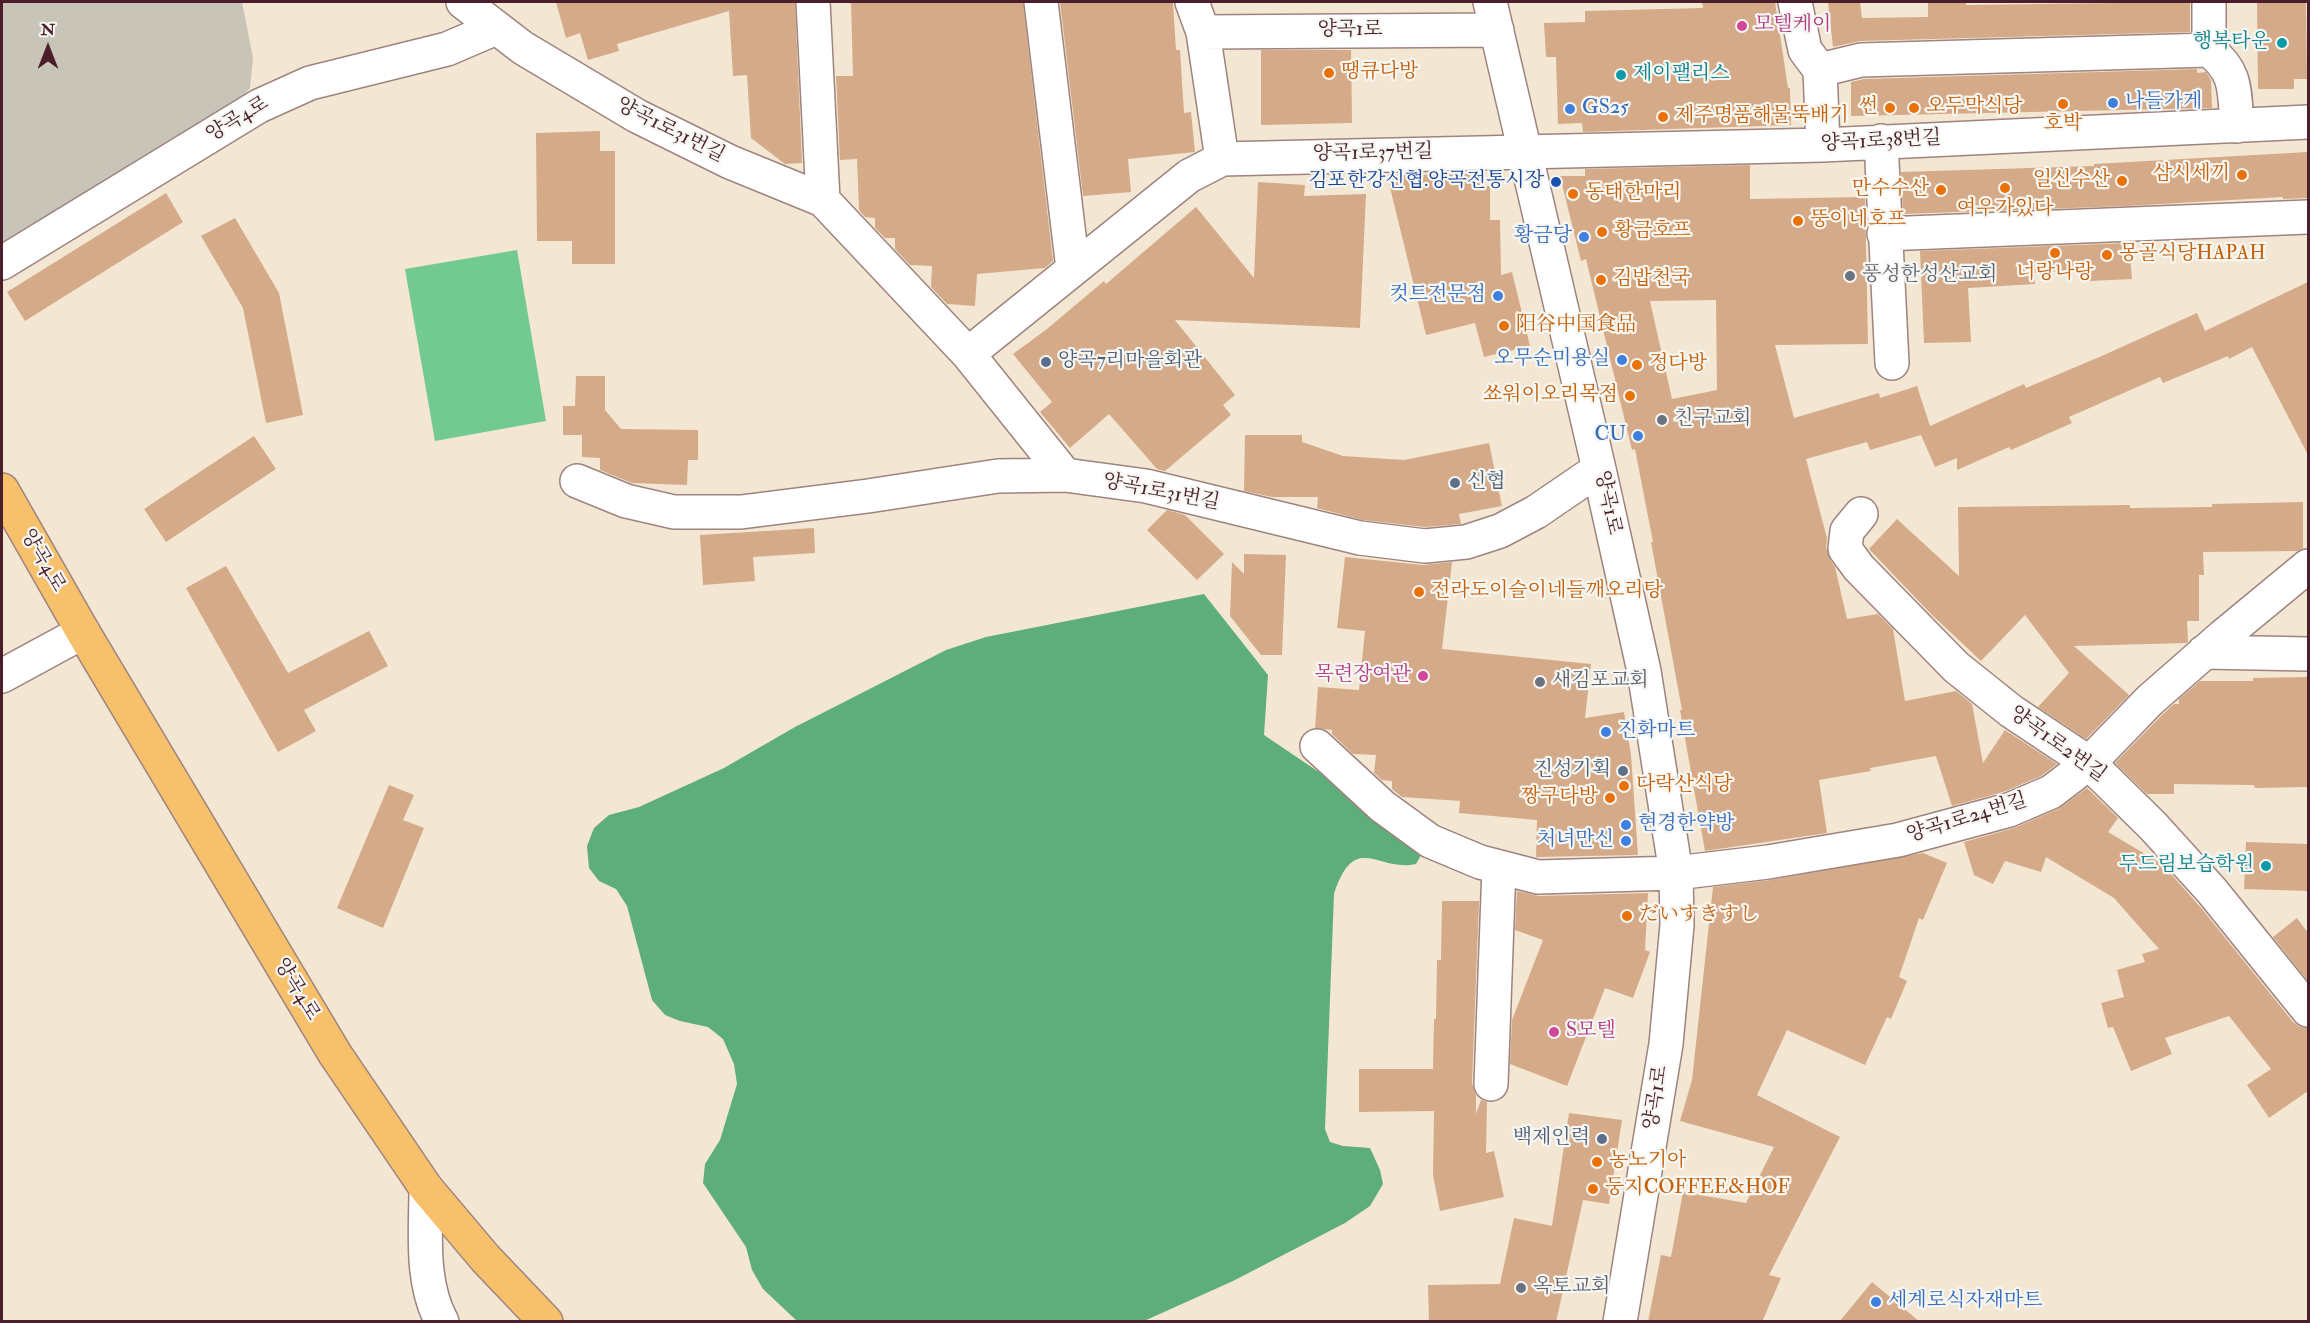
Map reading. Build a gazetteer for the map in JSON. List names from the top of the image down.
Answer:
{
  "streets": {
    "main road": ["양곡4로"],
    "street": [
      "양곡1로",
      "양곡1로31번길",
      "양곡1로38번길",
      "양곡1로37번길",
      "양곡1로2번길",
      "양곡1로24번길"
    ]
  },
  "crossings": [
    ["양곡1로", "양곡1로31번길"],
    ["양곡1로", "양곡1로38번길"],
    ["양곡1로", "양곡1로37번길"],
    ["양곡1로", "양곡1로24번길"],
    ["양곡4로", "양곡1로31번길"],
    ["양곡1로31번길", "양곡1로37번길"],
    ["양곡1로38번길", "양곡1로37번길"],
    ["양곡1로2번길", "양곡1로24번길"]
  ],
  "places": [
    "모텔케이",
    "행복타운",
    "땡큐다방",
    "제이팰리스",
    "나들가게",
    "호박",
    "썬",
    "오두막식당",
    "GS25",
    "제주명품해물뚝배기",
    "삼시세끼",
    "일신수산",
    "김포한강신협.양곡전통시장",
    "여우가있다",
    "만수수산",
    "동태한마리",
    "뚱이네호프",
    "황금호프",
    "황금당",
    "너랑나랑",
    "몽골식당HAPAH",
    "풍성한성산교회",
    "김밥천국",
    "컷트전문점",
    "阳谷中国食品",
    "오무순미용실",
    "양곡7리마을회관",
    "정다방",
    "쑈워이오리목점",
    "친구교회",
    "CU",
    "신협",
    "전라도이슬이네들깨오리탕",
    "목련장여관",
    "새김포교회",
    "진화마트",
    "진성기획",
    "다락산식당",
    "짱구다방",
    "현경한약방",
    "처녀만신",
    "두드림보습학원",
    "だいすきすし",
    "S모텔",
    "백제인력",
    "농노기아",
    "둥지COFFEE&HOF",
    "옥토교회",
    "세계로식자재마트"
  ],
  "north": "top"
}
